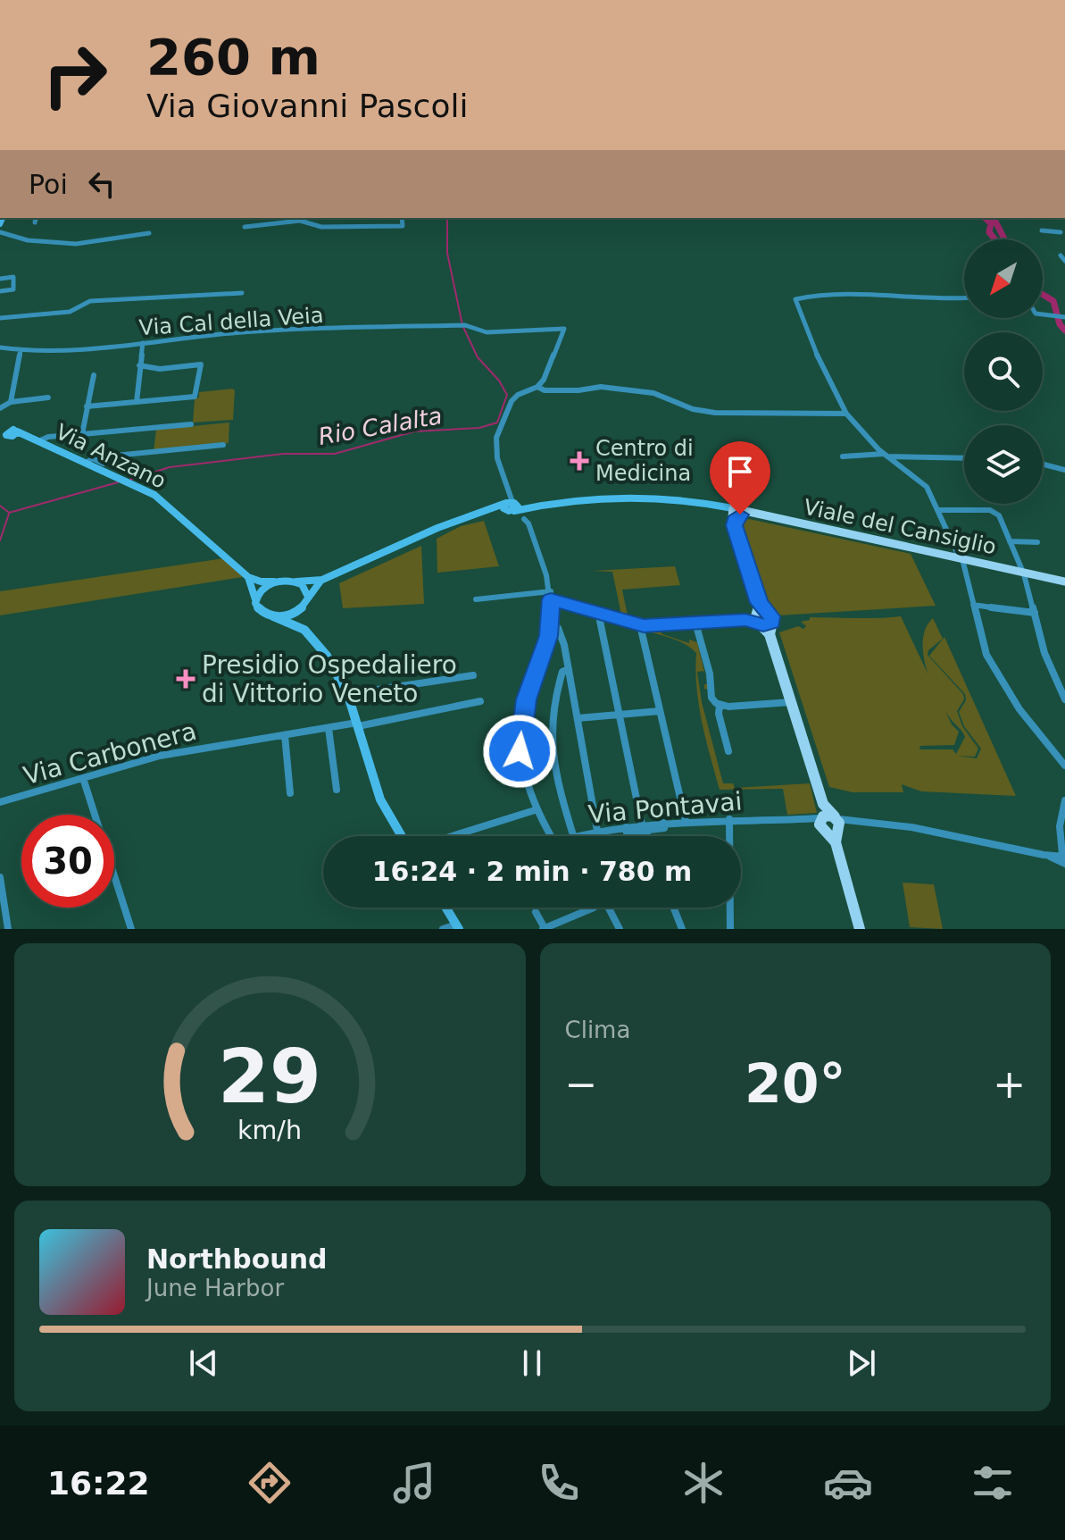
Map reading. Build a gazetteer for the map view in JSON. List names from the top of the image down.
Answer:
{
  "streets": {
    "main road": ["Via Anzano", "Viale del Cansiglio"],
    "street": ["Via Cal della Veia", "Via Carbonera", "Via Pontavai"]
  },
  "water": ["Rio Calalta"],
  "places": {
    "health": ["Centro di Medicina", "Presidio Ospedaliero di Vittorio Veneto"]
  },
  "north": "bottom left",
  "page": {
    "turn": ["260 m", "Via Giovanni Pascoli"],
    "then": "Poi",
    "limit": "30",
    "trip": "16:24 · 2 min · 780 m",
    "tile": "Clima",
    "heat": ["−", "20°", "+"],
    "song": ["Northbound", "June Harbor"],
    "tabs": "16:22",
    "gauge": ["29", "km/h"]
  }
}
